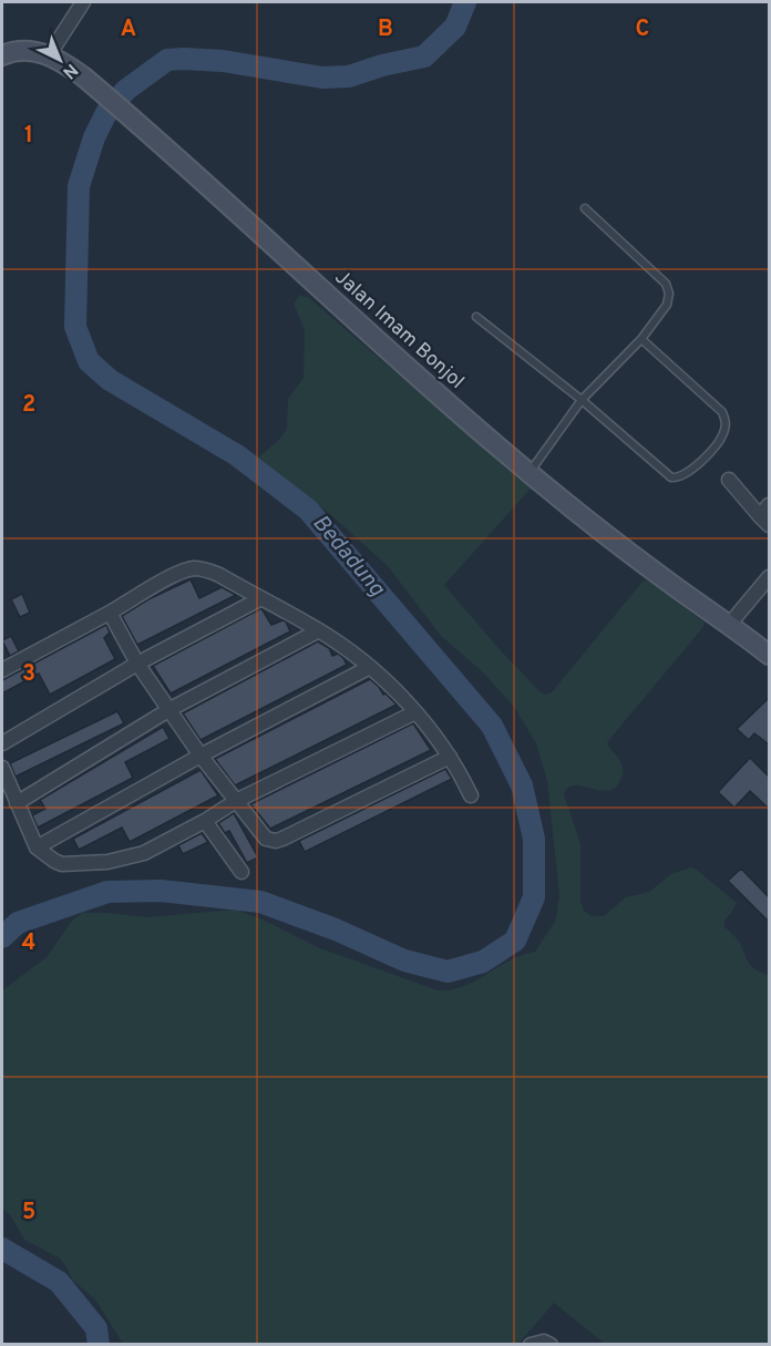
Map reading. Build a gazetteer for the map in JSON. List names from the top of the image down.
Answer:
{
  "streets": {
    "street": ["Jalan Imam Bonjol"]
  },
  "water": ["Bedadung"],
  "north": "bottom right",
  "grid": {
    "columns": ["A", "B", "C"],
    "rows": [
      "1",
      "2",
      "3",
      "4",
      "5"
    ]
  }
}
